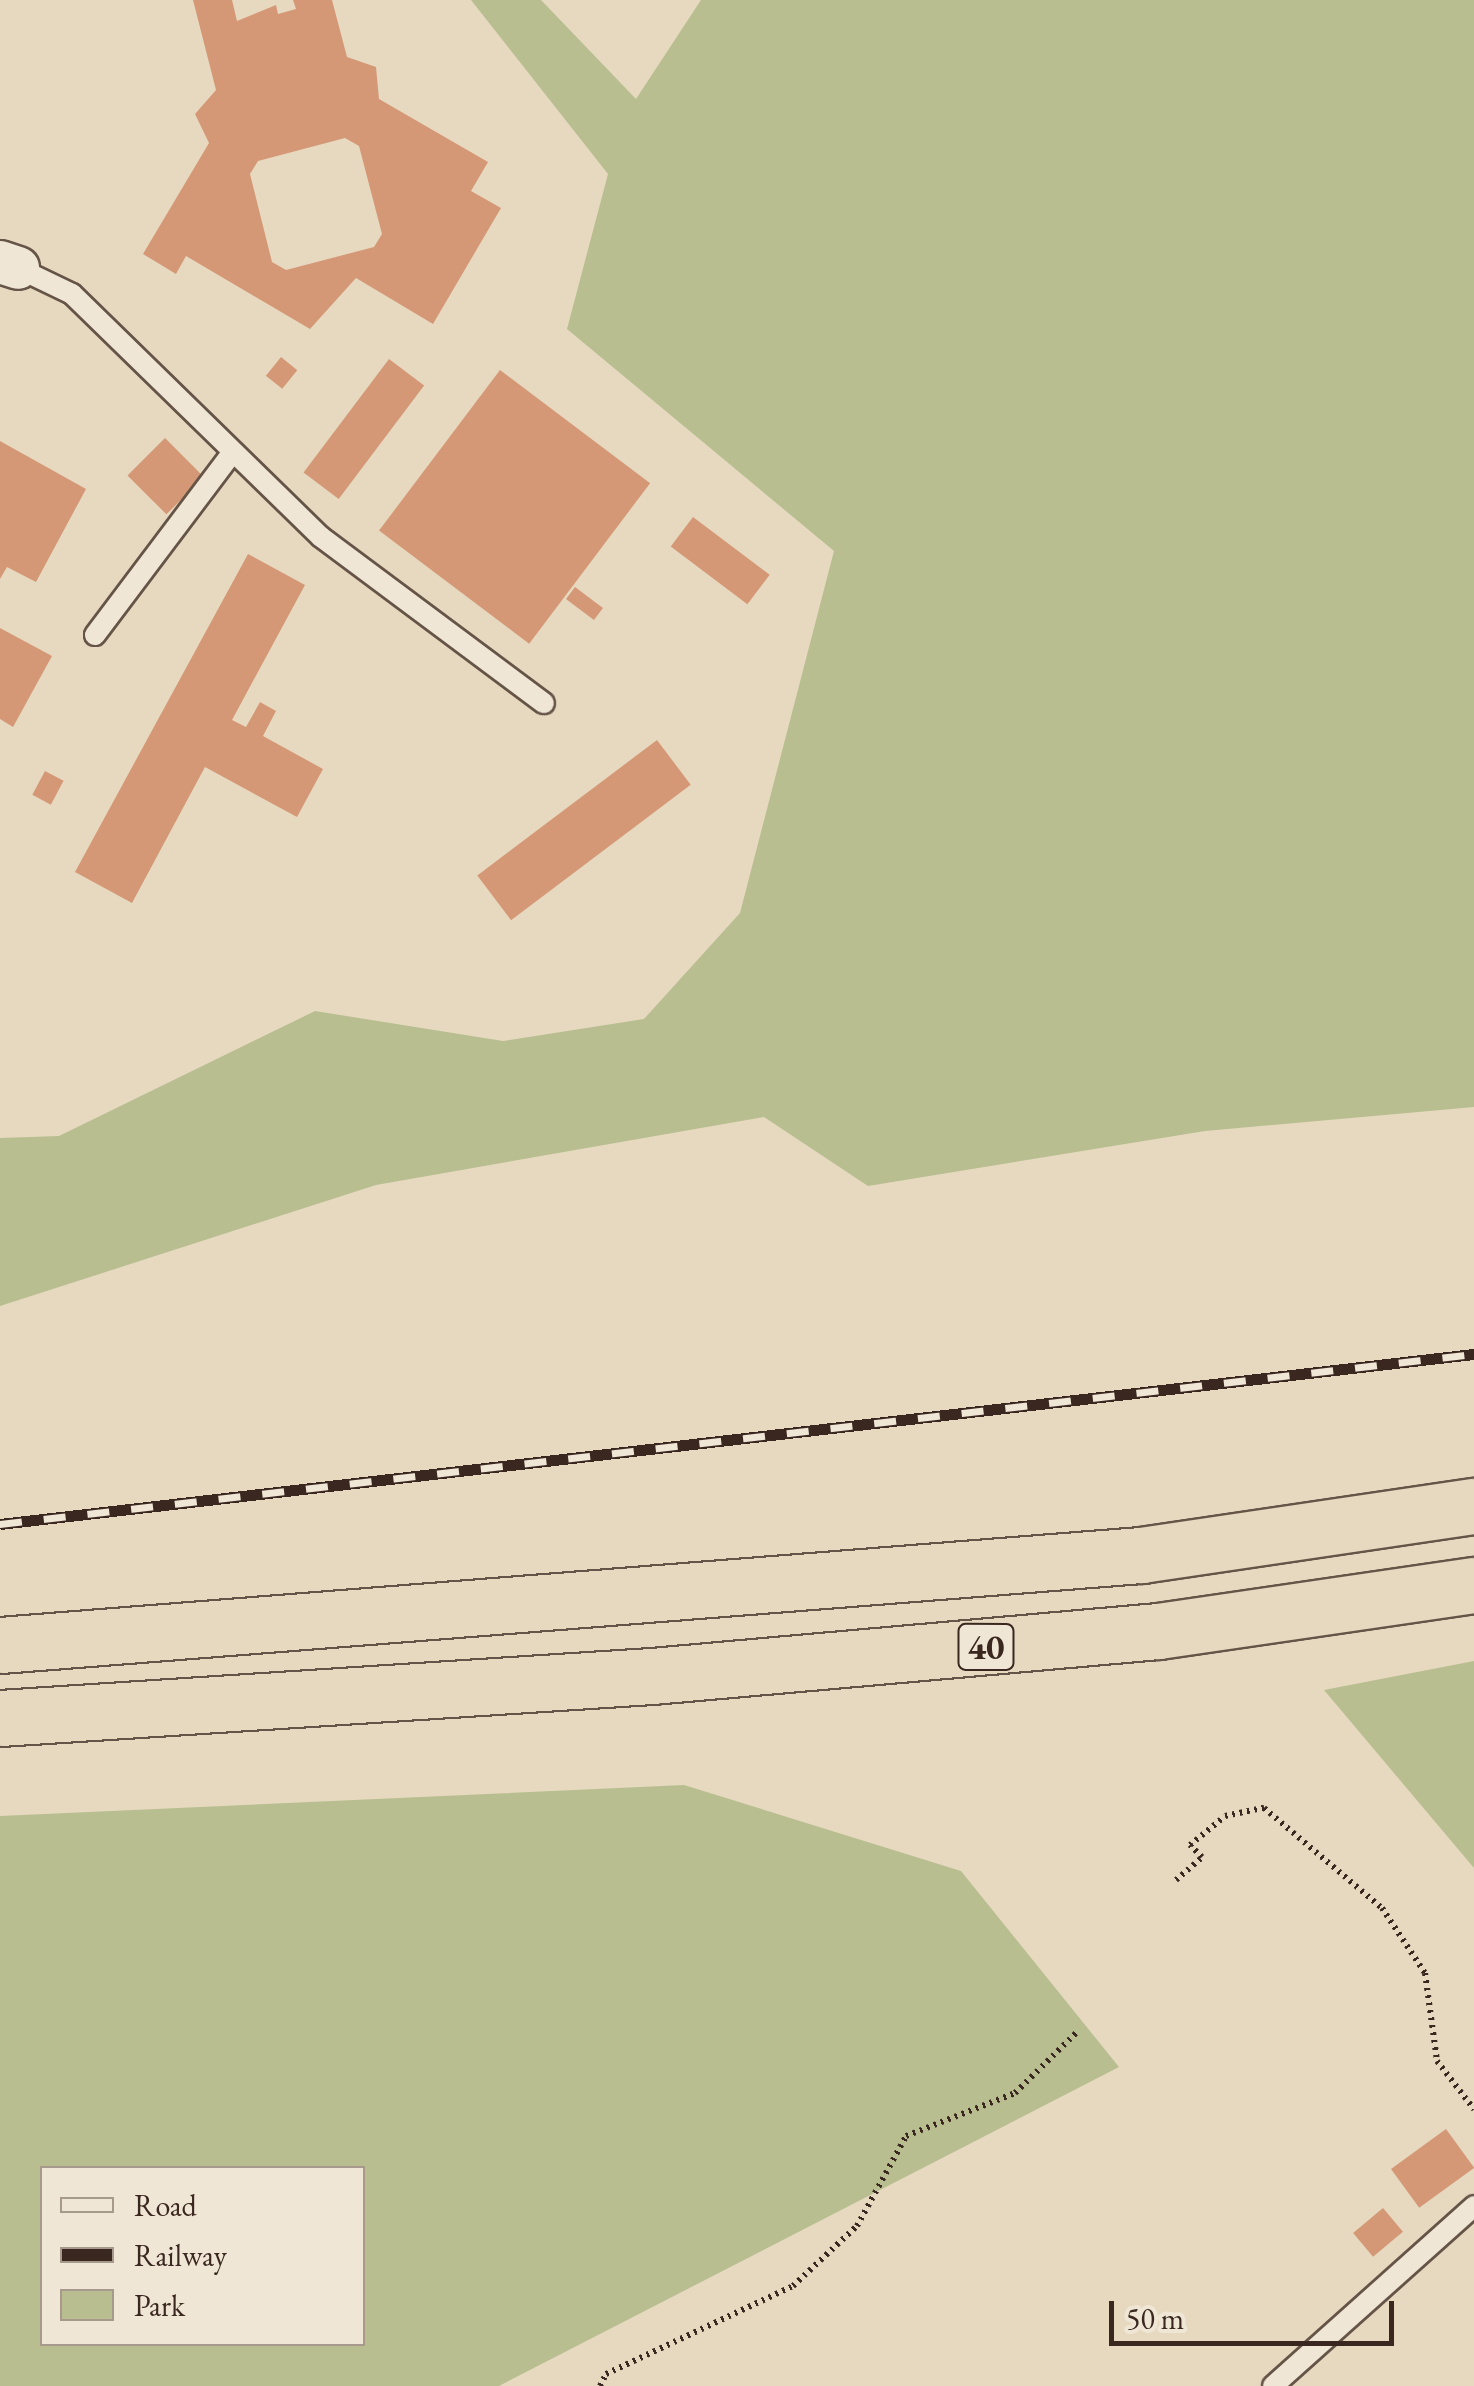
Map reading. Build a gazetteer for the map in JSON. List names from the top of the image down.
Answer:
{
  "streets": {
    "highway": ["40"]
  },
  "legend": ["Road", "Railway", "Park"],
  "scale_bar": "50 m"
}
